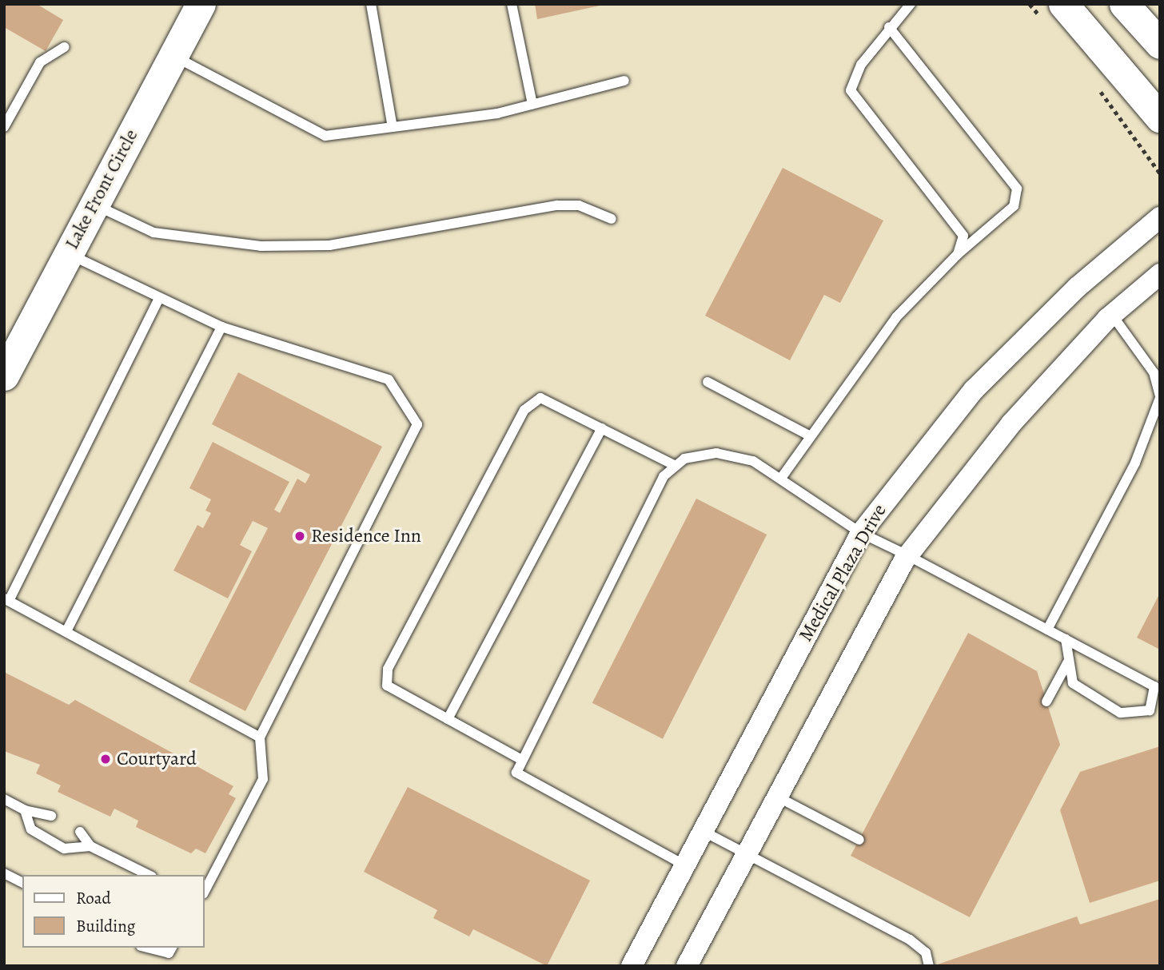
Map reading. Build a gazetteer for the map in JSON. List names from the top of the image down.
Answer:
{
  "streets": {
    "street": ["Lake Front Circle", "Medical Plaza Drive"]
  },
  "places": ["Residence Inn", "Courtyard"],
  "legend": ["Road", "Building"]
}
